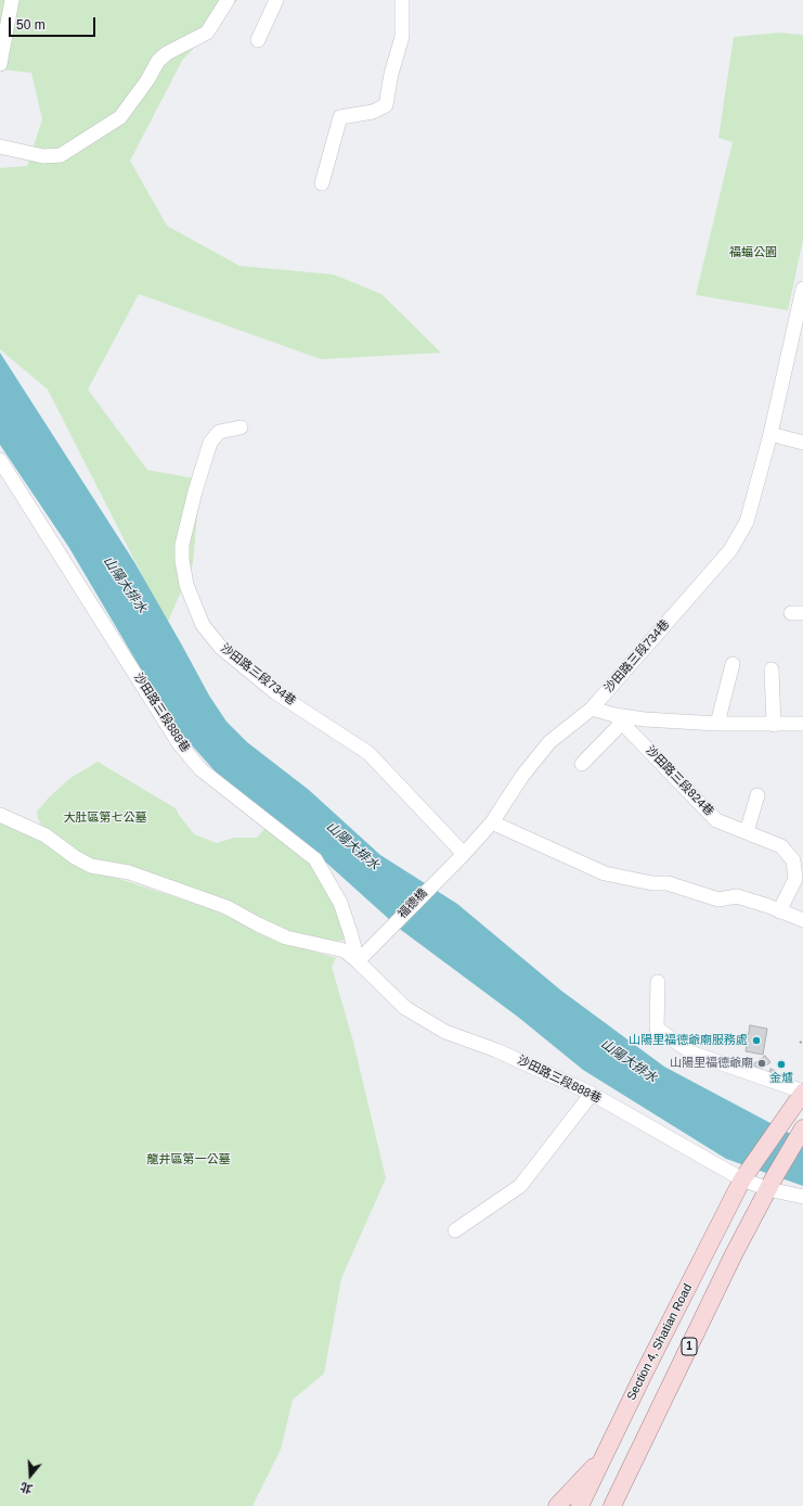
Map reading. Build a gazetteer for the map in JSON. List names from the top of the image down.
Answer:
{
  "streets": {
    "main road": ["Section 4, Shatian Road", "1"],
    "street": [
      "沙田路三段734巷",
      "沙田路三段888巷",
      "沙田路三段824巷",
      "福德橋"
    ]
  },
  "crossings": [
    ["沙田路三段734巷", "福德橋"],
    ["沙田路三段888巷", "福德橋"],
    ["沙田路三段888巷", "Section 4, Shatian Road"],
    ["沙田路三段888巷", "1"],
    ["Section 4, Shatian Road", "1"]
  ],
  "water": ["山陽大排水"],
  "parks": ["福蝠公園", "大肚區第七公墓", "龍井區第一公墓"],
  "places": ["山陽里福德爺廟服務處", "山陽里福德爺廟", "金爐"],
  "scale_bar": "50 m",
  "north": "bottom"
}
